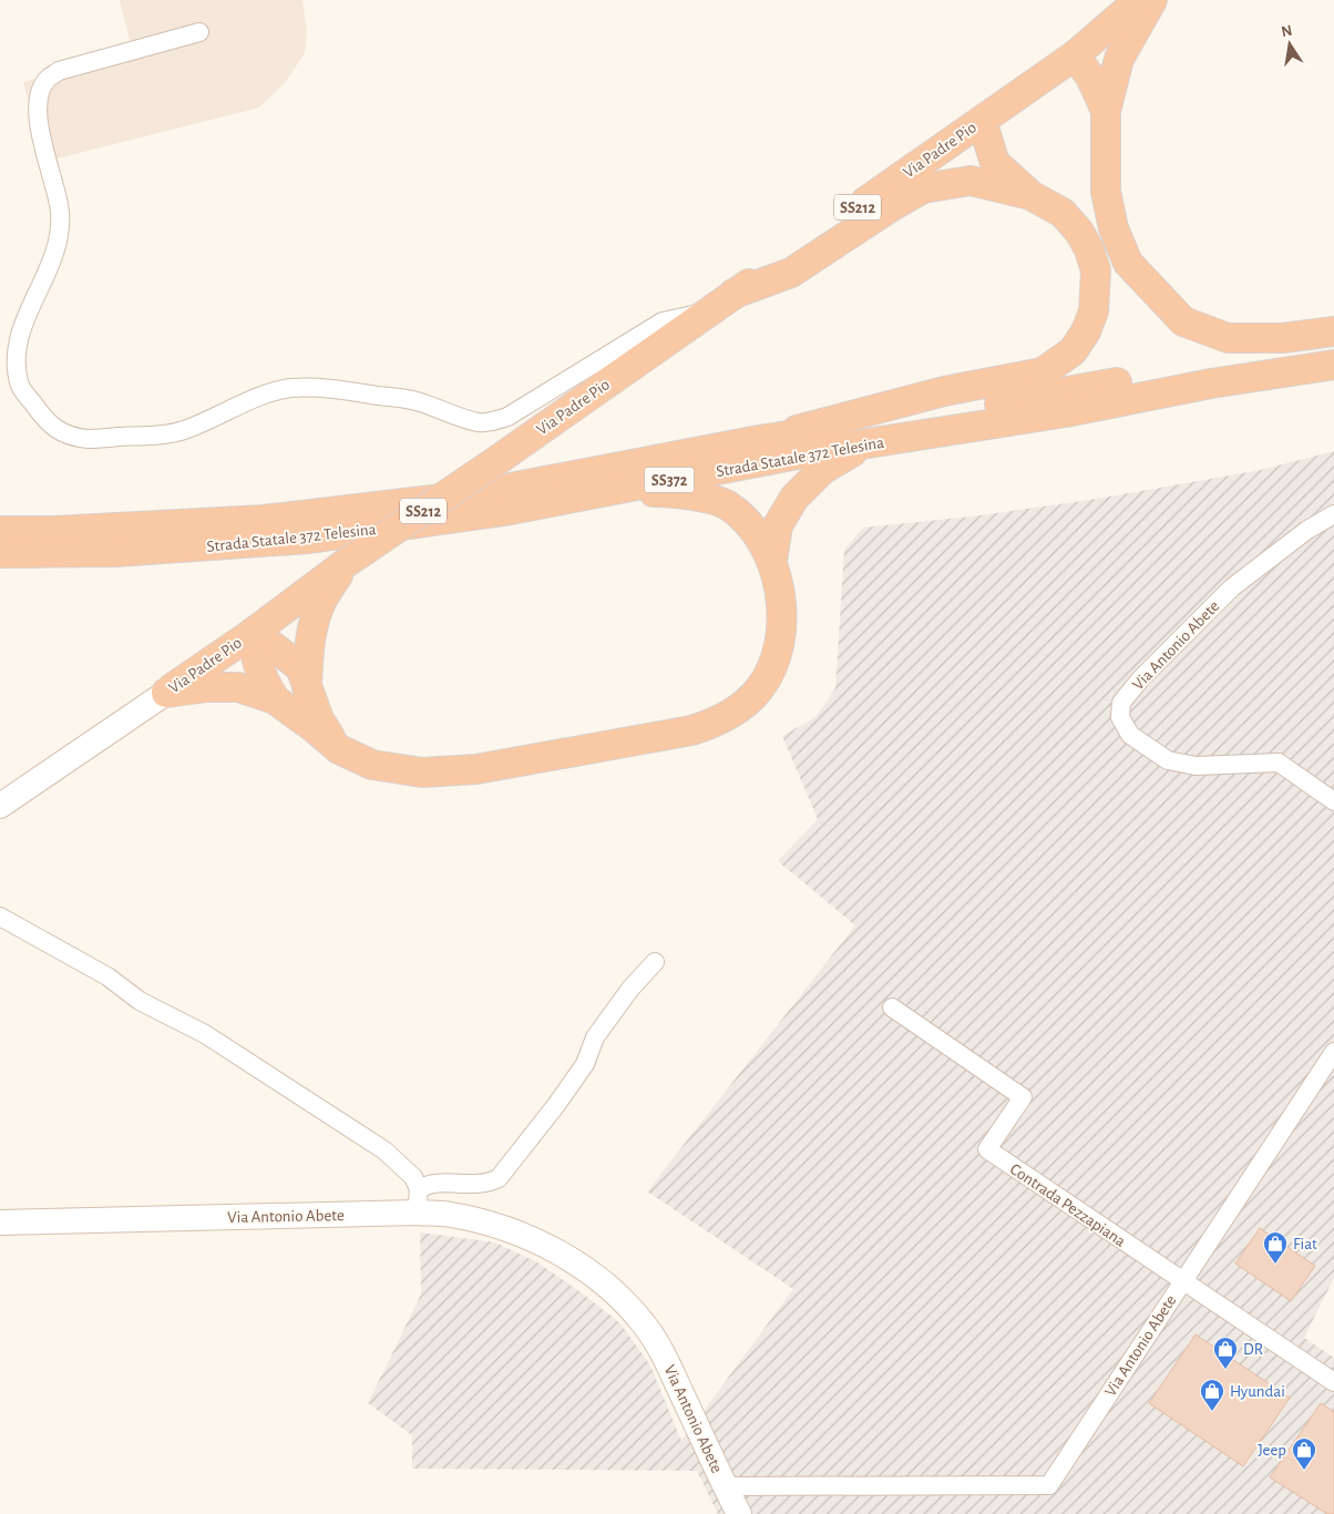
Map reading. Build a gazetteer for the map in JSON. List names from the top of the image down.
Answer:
{
  "streets": {
    "highway": [
      "Via Padre Pio",
      "SS212",
      "Strada Statale 372 Telesina",
      "SS372"
    ],
    "main road": ["Via Antonio Abete"],
    "street": ["Contrada Pezzapiana"]
  },
  "crossings": [
    ["Via Antonio Abete", "Contrada Pezzapiana"]
  ],
  "places": {
    "shop": [
      "Fiat",
      "DR",
      "Hyundai",
      "Jeep"
    ]
  },
  "north": "top"
}
